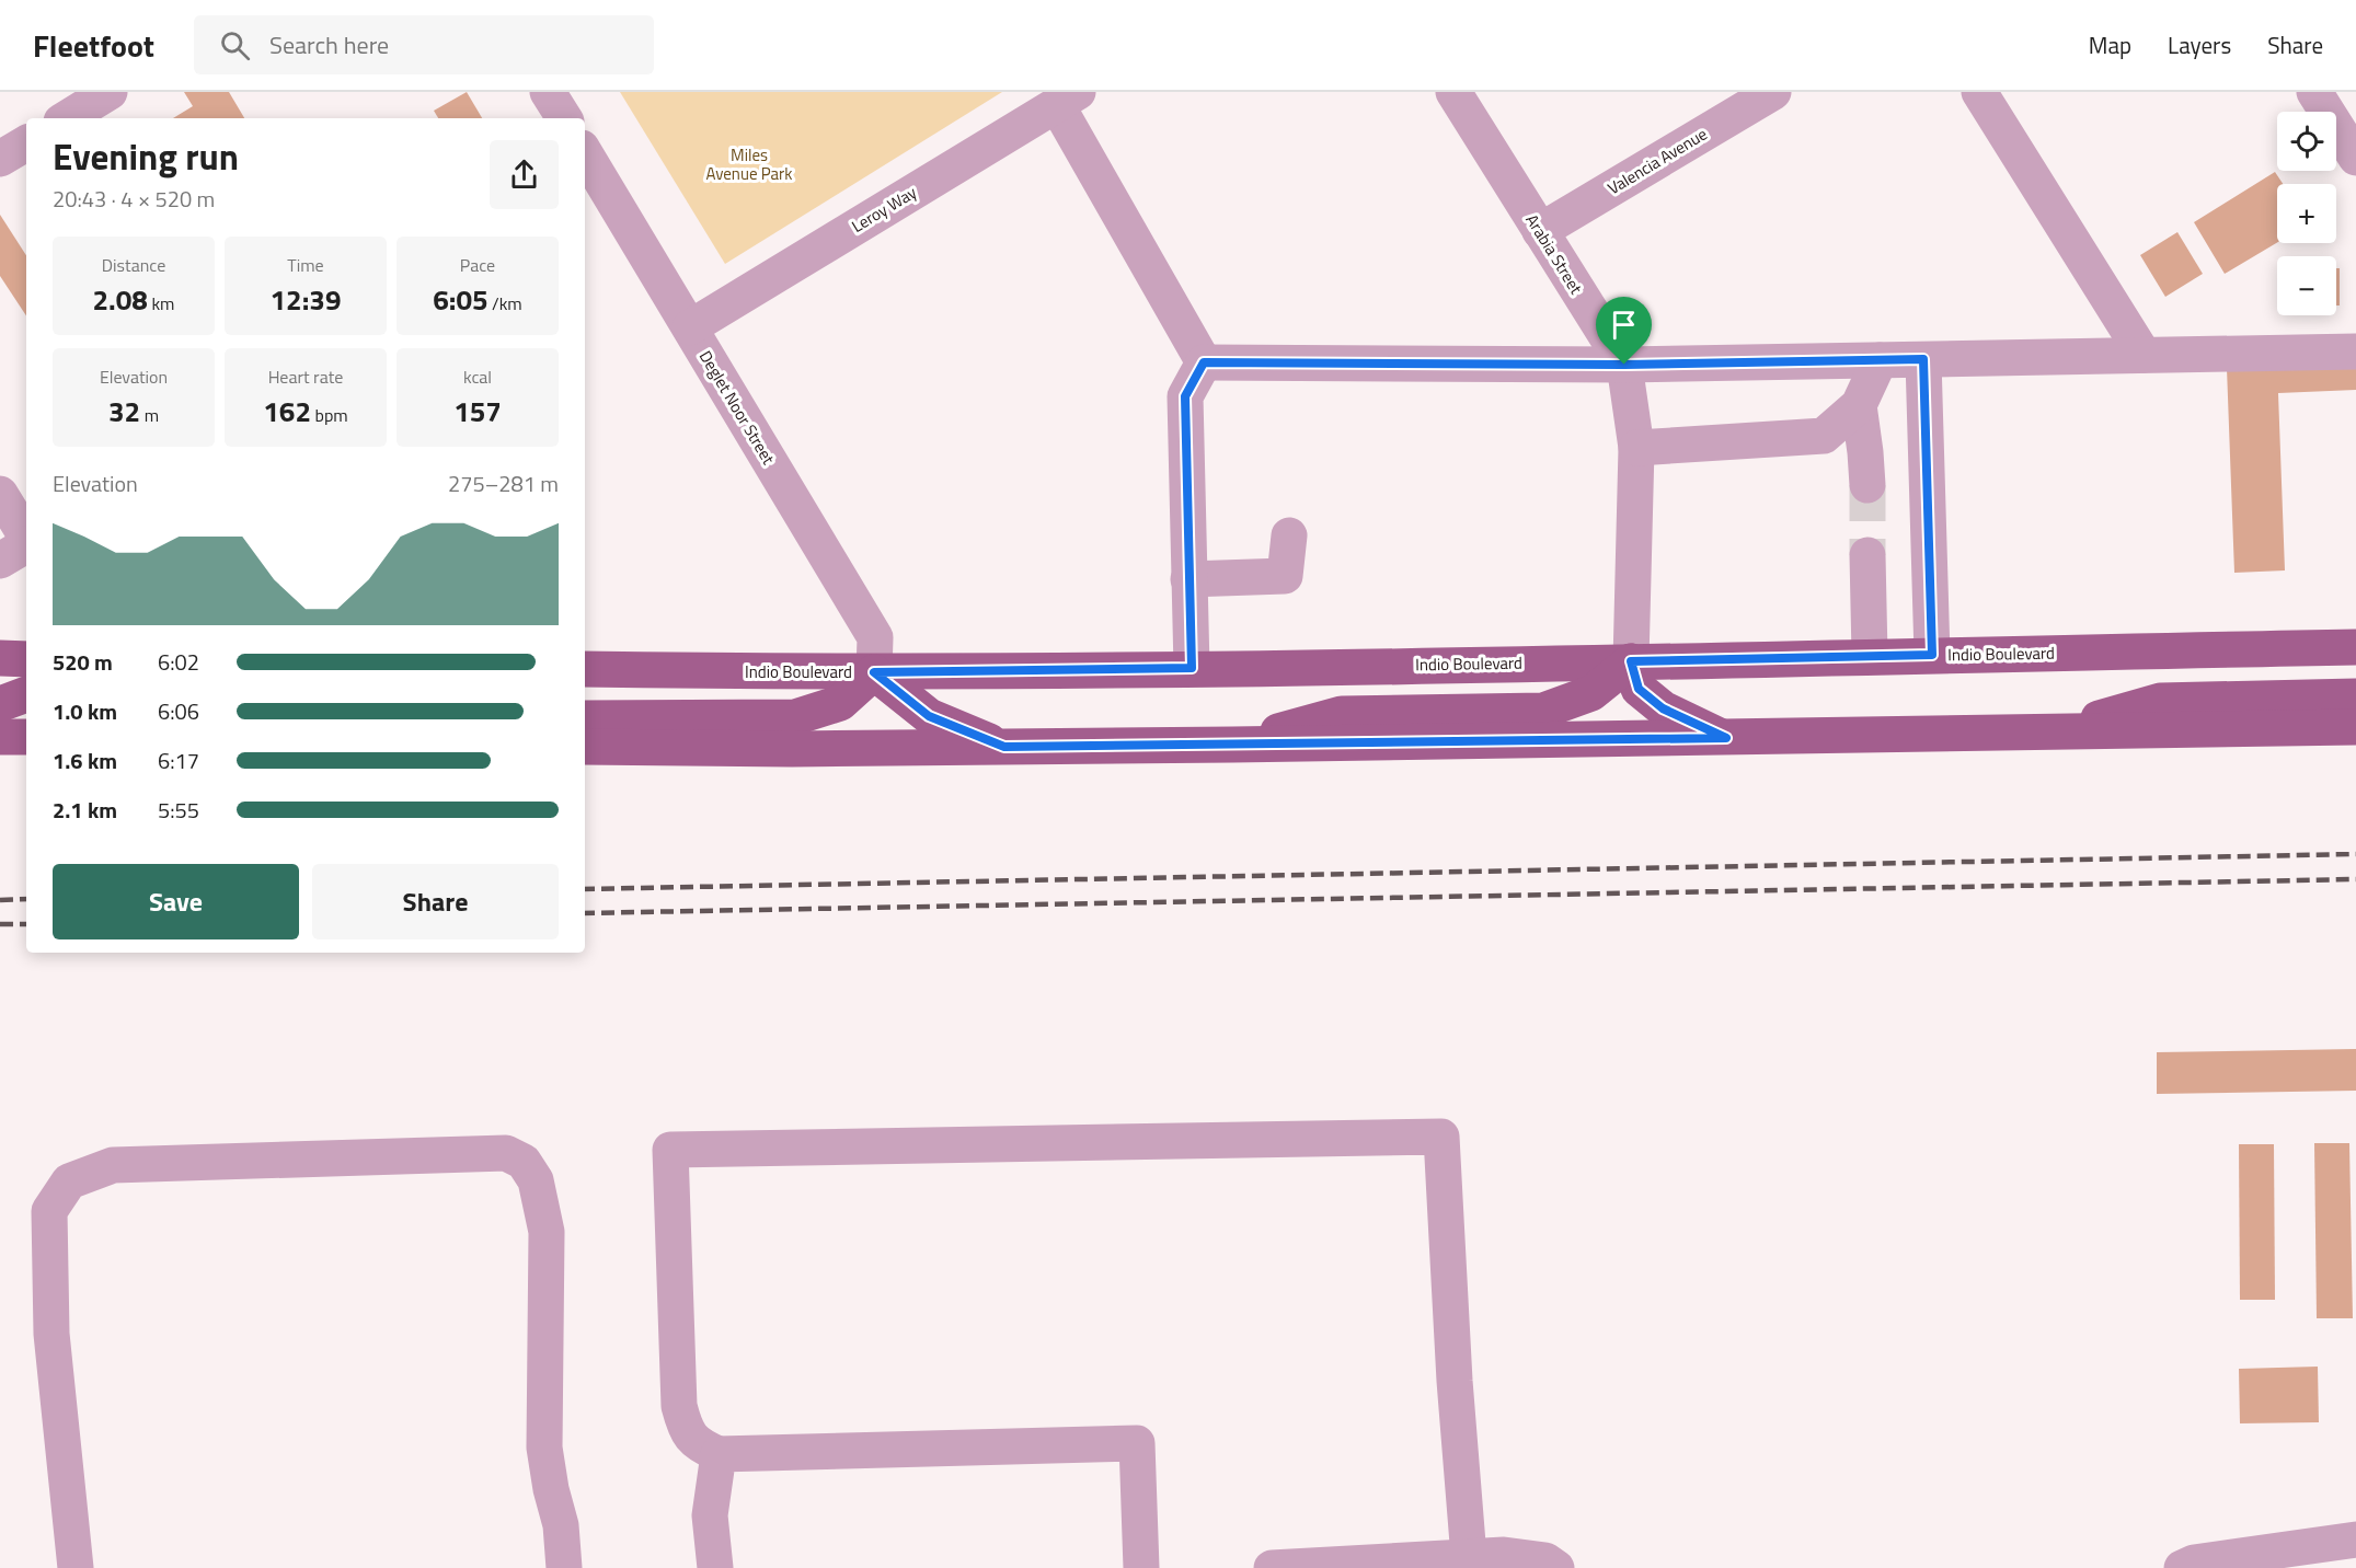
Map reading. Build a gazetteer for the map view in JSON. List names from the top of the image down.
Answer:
{
  "streets": {
    "main road": ["Indio Boulevard"],
    "street": [
      "Valencia Avenue",
      "Leroy Way",
      "Arabia Street",
      "Deglet Noor Street"
    ]
  },
  "crossings": [
    ["Valencia Avenue", "Arabia Street"],
    ["Leroy Way", "Deglet Noor Street"],
    ["Arabia Street", "Indio Boulevard"],
    ["Deglet Noor Street", "Indio Boulevard"]
  ],
  "parks": ["Miles Avenue Park"],
  "page": {
    "header": "Fleetfoot",
    "search": "Search here",
    "nav": ["Map", "Layers", "Share"],
    "map_buttons": ["+", "−"],
    "heading": ["Evening run", "20:43 · 4 × 520 m"],
    "stats": [
      ["Distance", "2.08 km"],
      ["Time", "12:39"],
      ["Pace", "6:05 /km"],
      ["Elevation", "32 m"],
      ["Heart rate", "162 bpm"],
      ["kcal", "157"]
    ],
    "chart": ["Elevation", "275–281 m"],
    "list": [
      {
        "name": "520 m",
        "note": "6:02"
      },
      {
        "name": "1.0 km",
        "note": "6:06"
      },
      {
        "name": "1.6 km",
        "note": "6:17"
      },
      {
        "name": "2.1 km",
        "note": "5:55"
      }
    ],
    "buttons": ["Save", "Share"]
  }
}
